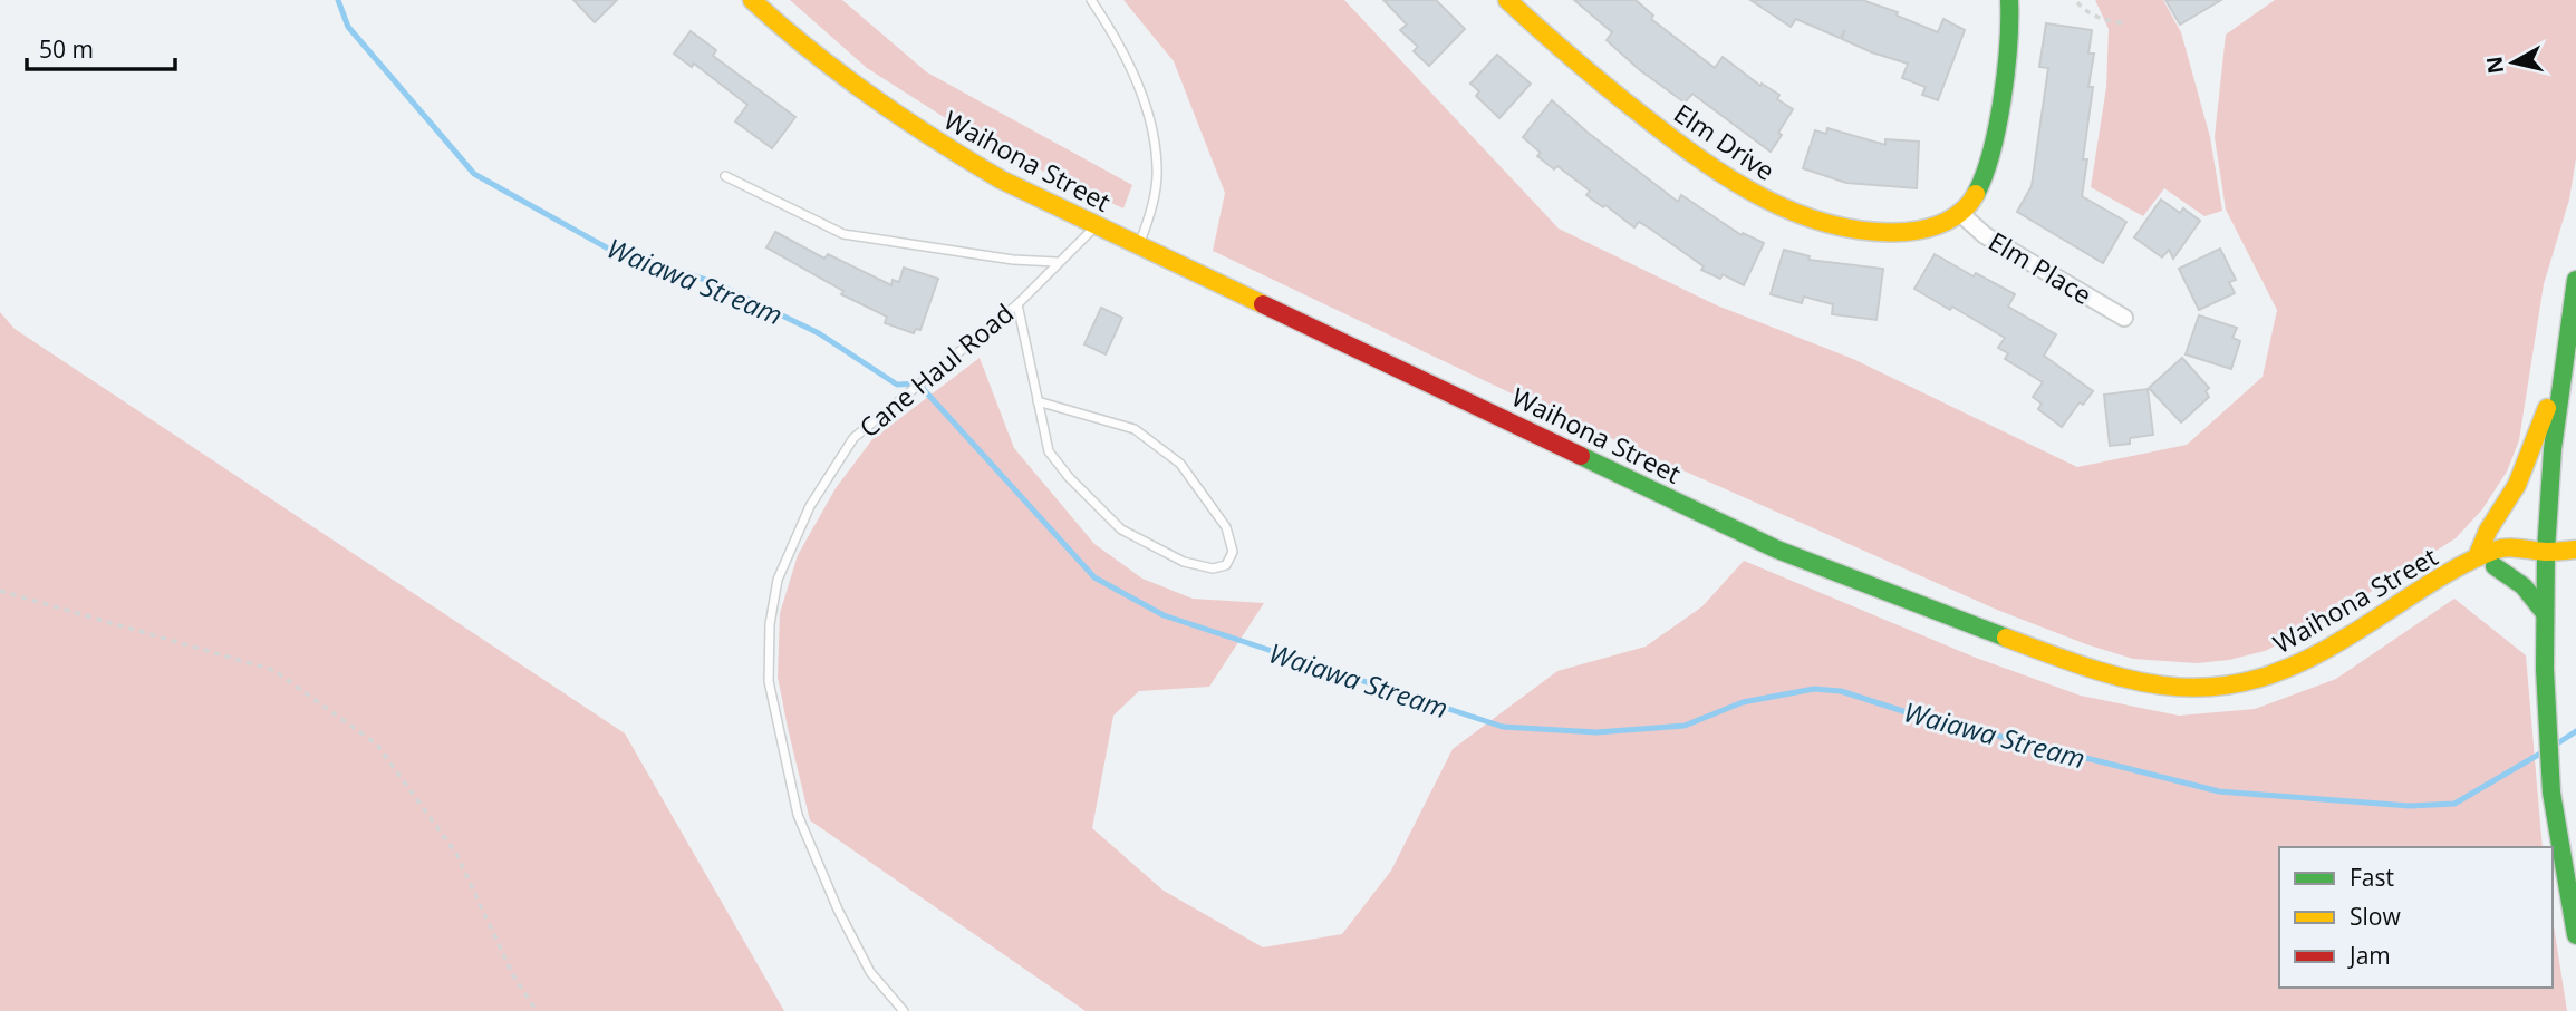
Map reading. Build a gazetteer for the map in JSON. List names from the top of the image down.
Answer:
{
  "streets": {
    "main road": ["Elm Drive", "Waihona Street"],
    "street": ["Elm Place"],
    "lane": ["Cane Haul Road"]
  },
  "crossings": [
    ["Elm Drive", "Elm Place"],
    ["Waihona Street", "Cane Haul Road"]
  ],
  "water": ["Waiawa Stream"],
  "legend": ["Fast", "Slow", "Jam"],
  "scale_bar": "50 m",
  "north": "left"
}
